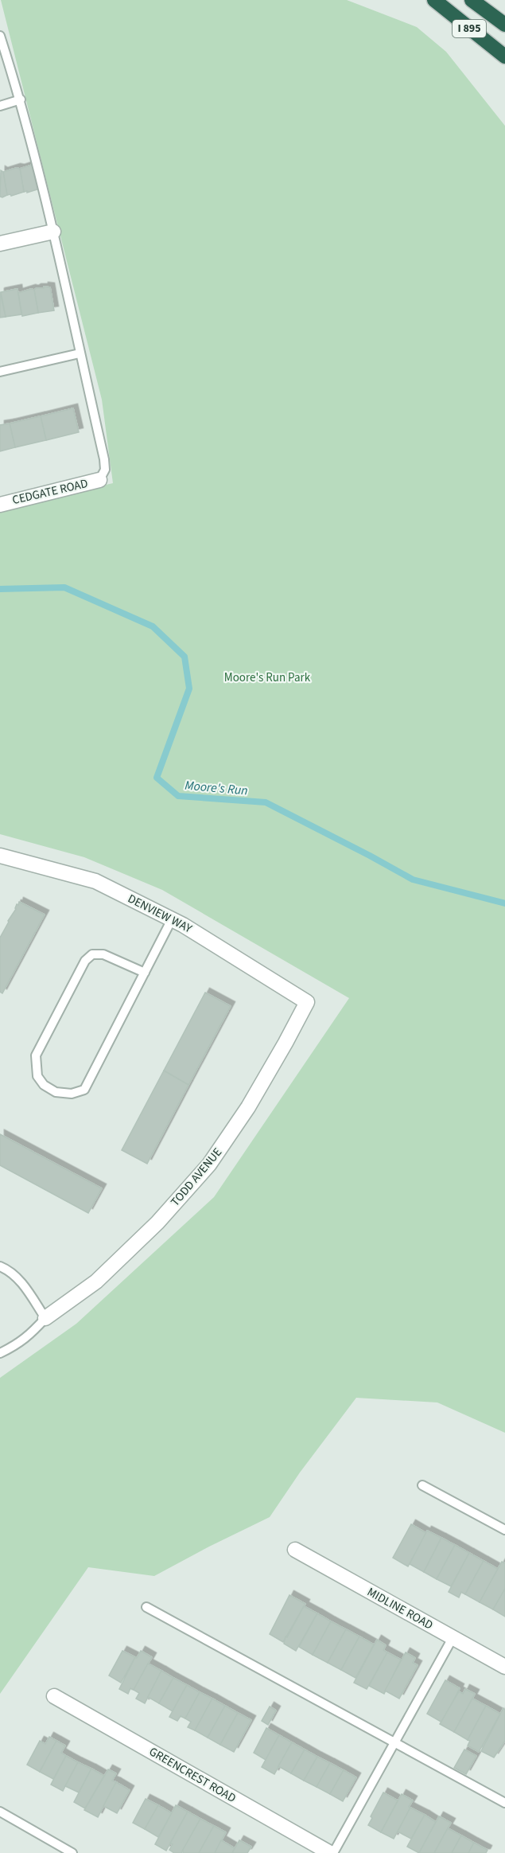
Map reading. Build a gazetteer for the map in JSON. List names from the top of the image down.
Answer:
{
  "streets": {
    "highway": ["I 895"],
    "street": [
      "CEDGATE ROAD",
      "DENVIEW WAY",
      "TODD AVENUE",
      "MIDLINE ROAD",
      "GREENCREST ROAD"
    ]
  },
  "crossings": [
    ["DENVIEW WAY", "TODD AVENUE"]
  ],
  "water": ["Moore's Run"],
  "parks": ["Moore's Run Park"]
}
